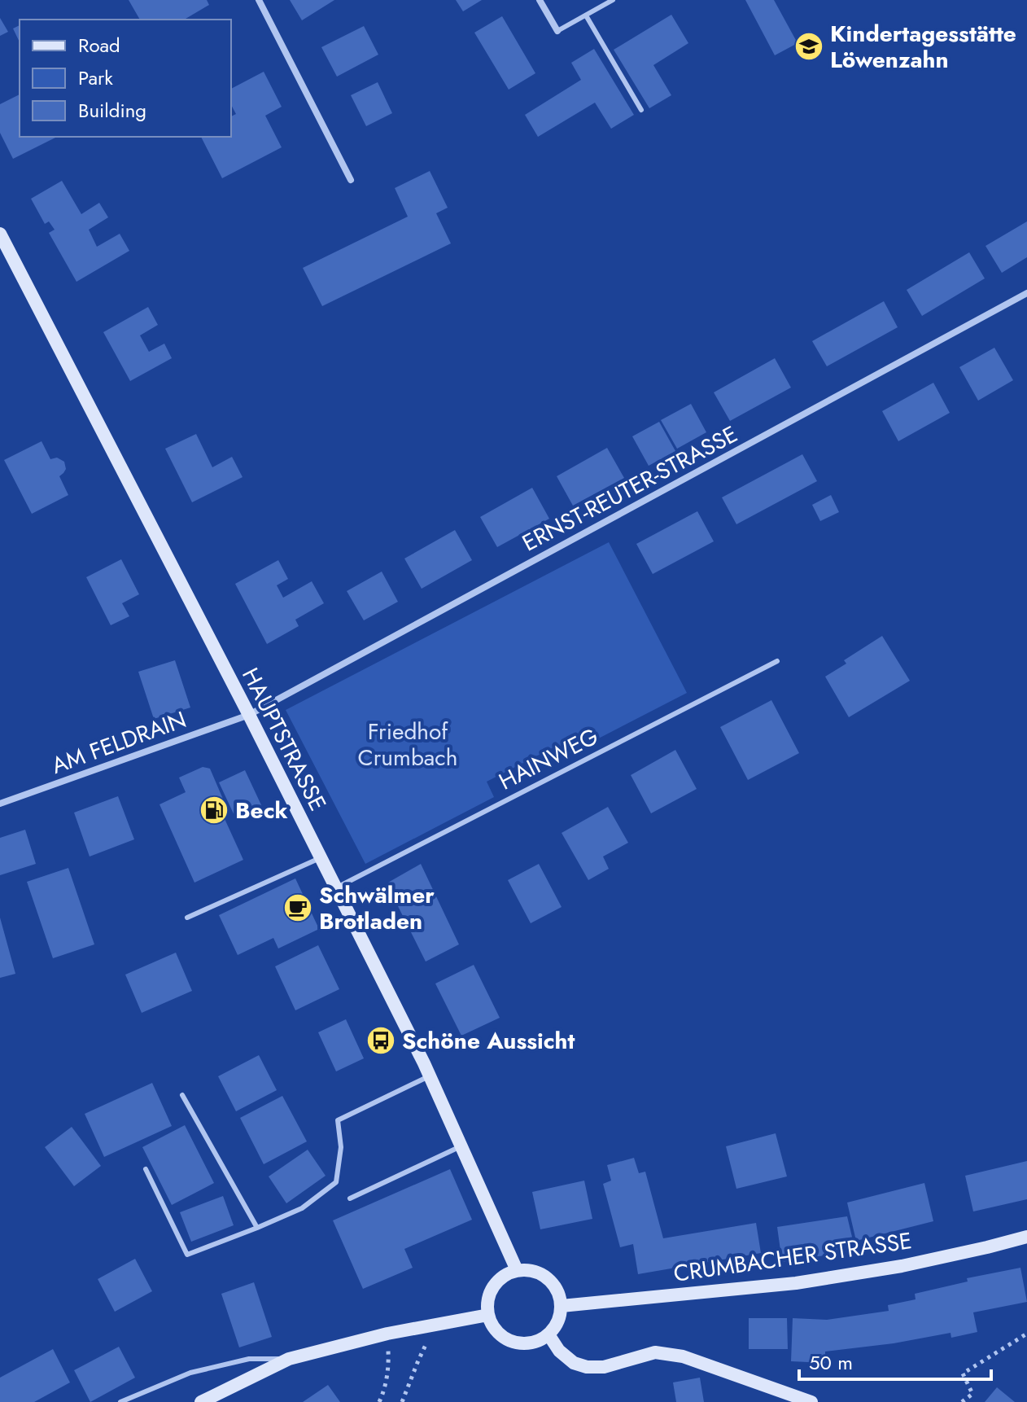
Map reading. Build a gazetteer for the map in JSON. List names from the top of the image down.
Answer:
{
  "streets": {
    "main road": ["HAUPTSTRASSE", "CRUMBACHER STRASSE"],
    "street": ["ERNST-REUTER-STRASSE", "AM FELDRAIN"],
    "lane": ["HAINWEG"]
  },
  "crossings": [
    ["ERNST-REUTER-STRASSE", "HAUPTSTRASSE"],
    ["ERNST-REUTER-STRASSE", "AM FELDRAIN"],
    ["HAUPTSTRASSE", "AM FELDRAIN"],
    ["HAUPTSTRASSE", "HAINWEG"],
    ["HAUPTSTRASSE", "CRUMBACHER STRASSE"]
  ],
  "parks": ["Friedhof Crumbach"],
  "places": {
    "school or university": ["Kindertagesstätte Löwenzahn"],
    "fuel station": ["Beck"],
    "cafe": ["Schwälmer Brotladen"],
    "bus stop": ["Schöne Aussicht"]
  },
  "legend": ["Road", "Park", "Building"],
  "scale_bar": "50 m"
}
